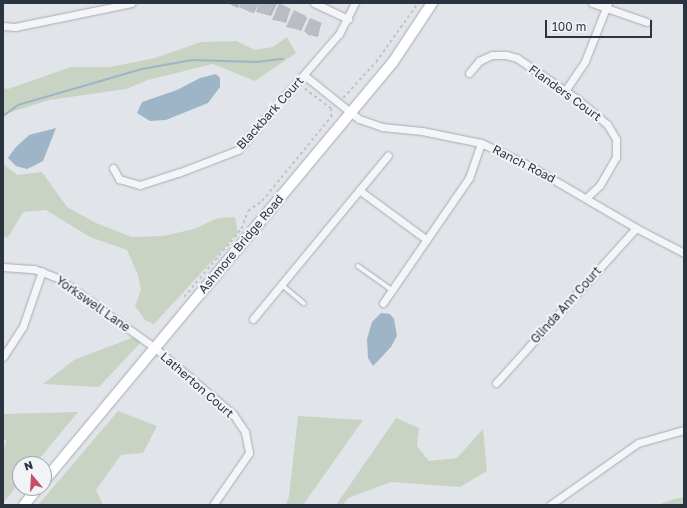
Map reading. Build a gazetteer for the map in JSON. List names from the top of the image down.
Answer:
{
  "streets": {
    "main road": ["Ashmore Bridge Road"],
    "street": [
      "Flanders Court",
      "Blackbark Court",
      "Ranch Road",
      "Yorkswell Lane",
      "Glinda Ann Court",
      "Latherton Court"
    ]
  },
  "crossings": [
    ["Flanders Court", "Ranch Road"],
    ["Blackbark Court", "Ranch Road"],
    ["Ranch Road", "Ashmore Bridge Road"],
    ["Ranch Road", "Glinda Ann Court"],
    ["Ashmore Bridge Road", "Yorkswell Lane"],
    ["Ashmore Bridge Road", "Latherton Court"],
    ["Yorkswell Lane", "Latherton Court"]
  ],
  "scale_bar": "100 m",
  "north": "top"
}
